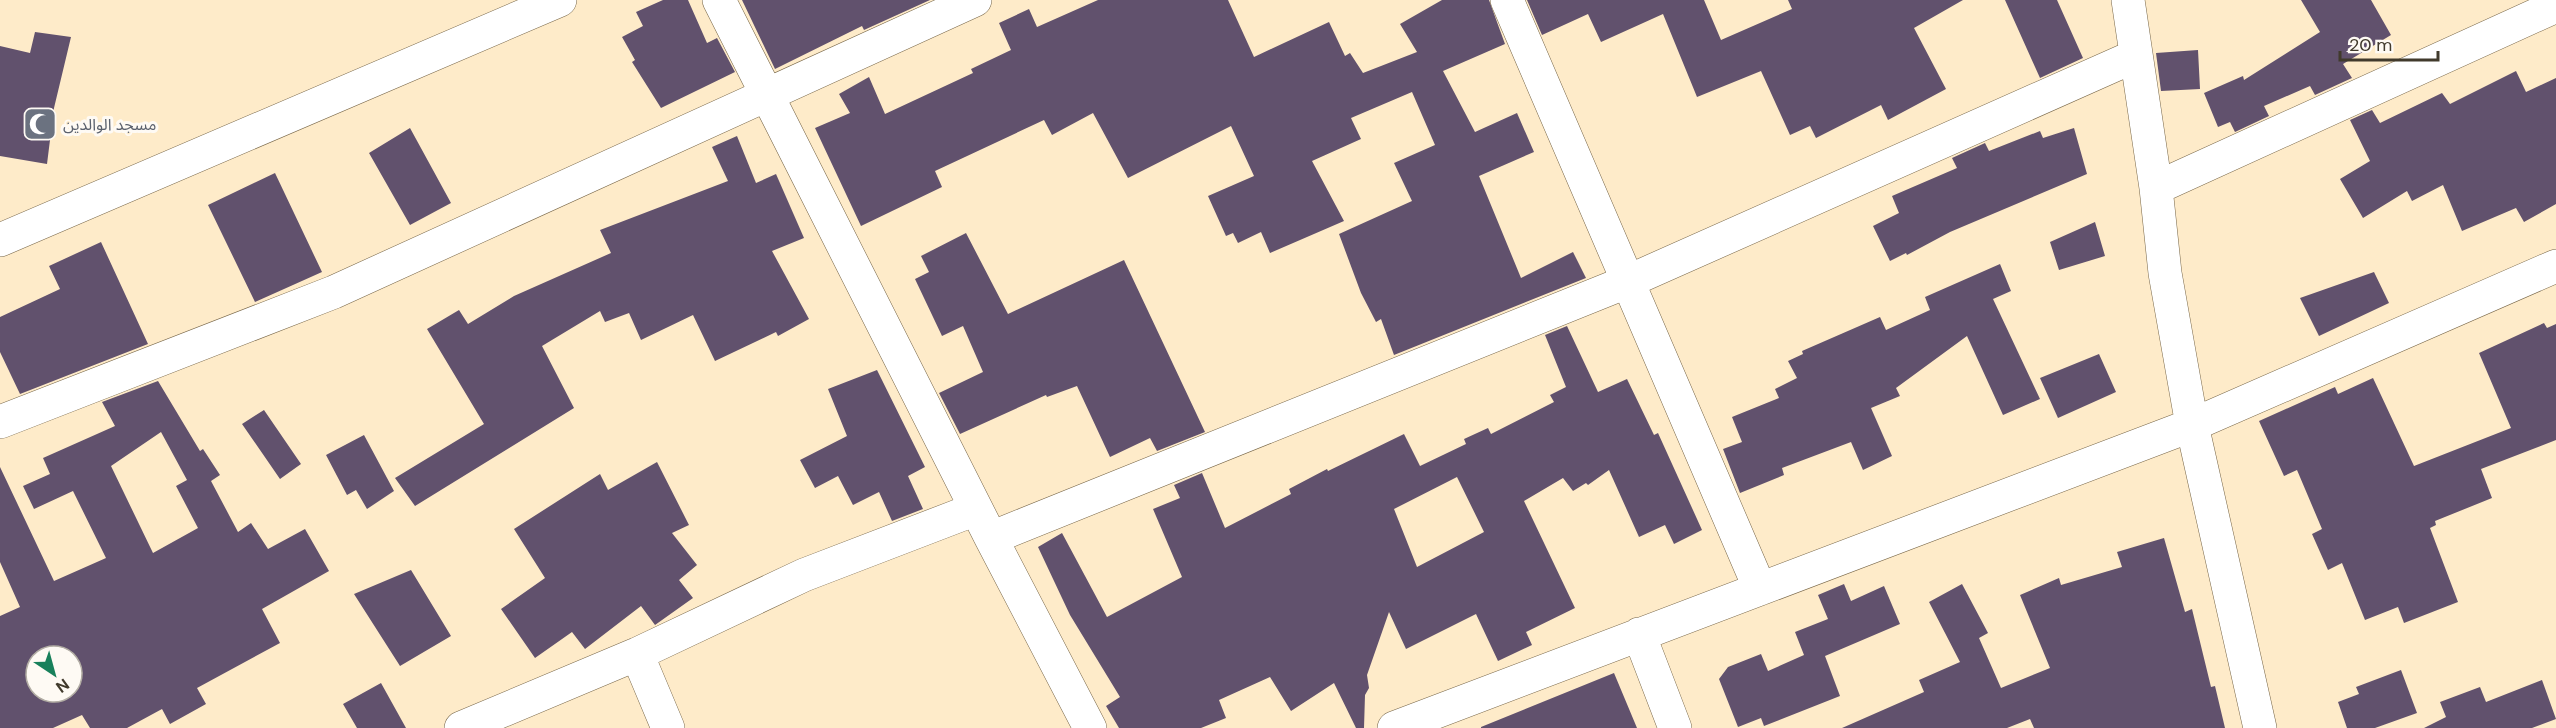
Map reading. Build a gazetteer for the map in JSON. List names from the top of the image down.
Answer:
{
  "places": {
    "mosque": ["مسجد الوالدين"]
  },
  "scale_bar": "20 m",
  "north": "bottom right"
}
